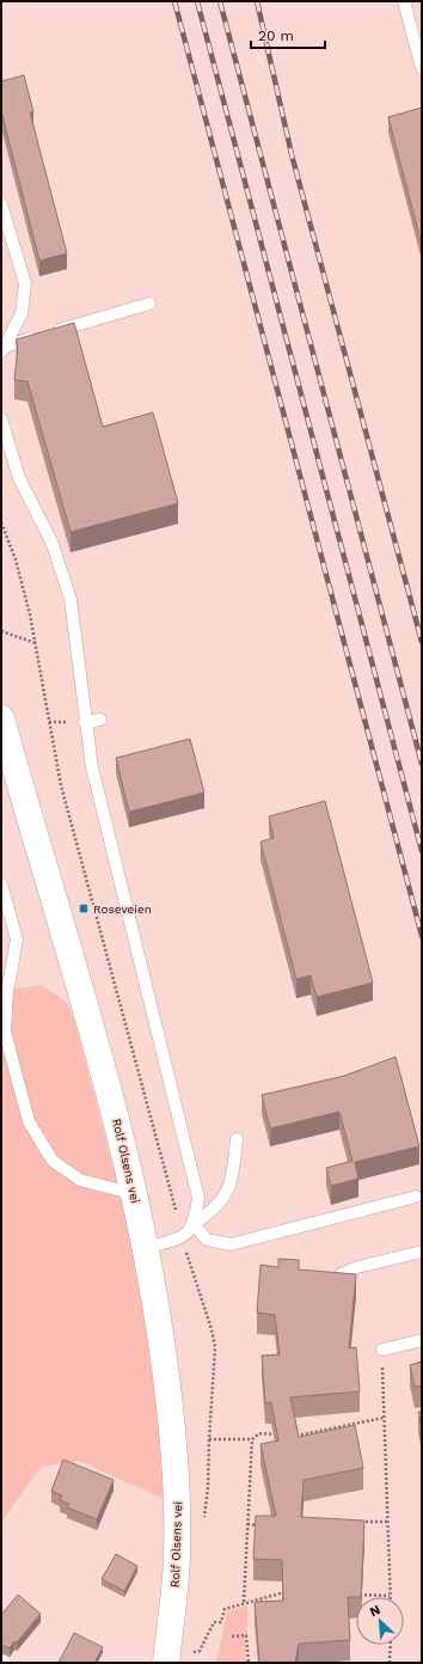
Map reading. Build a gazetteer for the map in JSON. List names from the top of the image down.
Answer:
{
  "streets": {
    "main road": ["Rolf Olsens vei"]
  },
  "places": {
    "transit": ["Roseveien"]
  },
  "scale_bar": "20 m",
  "north": "top left"
}
